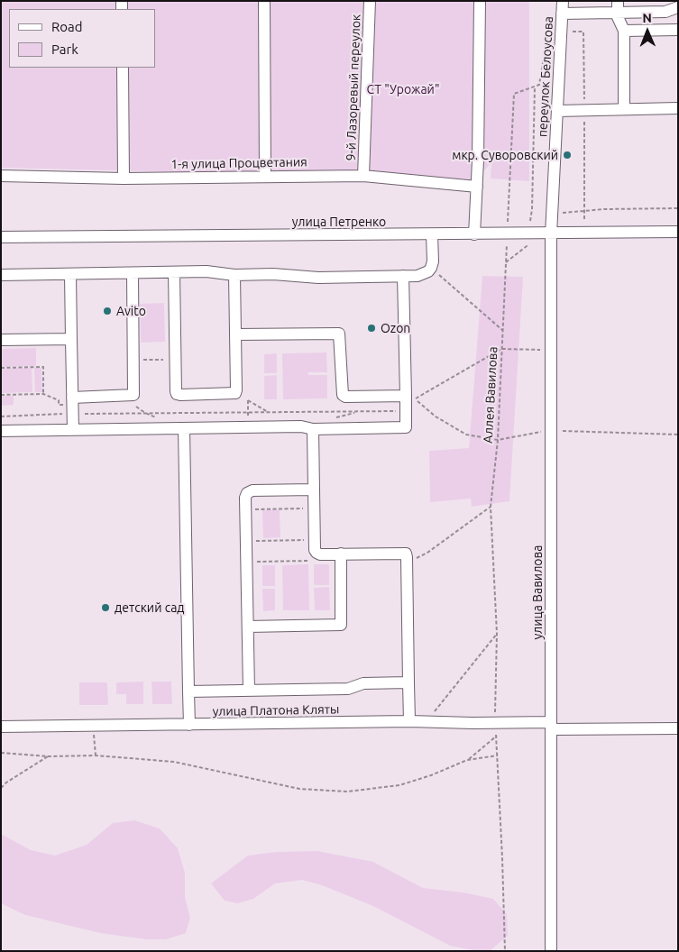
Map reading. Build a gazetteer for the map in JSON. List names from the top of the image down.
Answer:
{
  "streets": {
    "street": [
      "переулок Белоусова",
      "9-й Лазоревый переулок",
      "1-я улица Процветания",
      "улица Петренко",
      "улица Вавилова",
      "улица Платона Кляты"
    ],
    "path": ["Аллея Вавилова"]
  },
  "crossings": [
    ["переулок Белоусова", "улица Петренко"],
    ["переулок Белоусова", "улица Вавилова"],
    ["9-й Лазоревый переулок", "1-я улица Процветания"],
    ["улица Петренко", "Аллея Вавилова"],
    ["улица Петренко", "улица Вавилова"],
    ["Аллея Вавилова", "улица Платона Кляты"],
    ["улица Вавилова", "улица Платона Кляты"]
  ],
  "parks": ["СТ \"Урожай\""],
  "places": [
    "мкр. Суворовский",
    "Avito",
    "Ozon",
    "детский сад"
  ],
  "legend": ["Road", "Park"],
  "north": "top"
}
